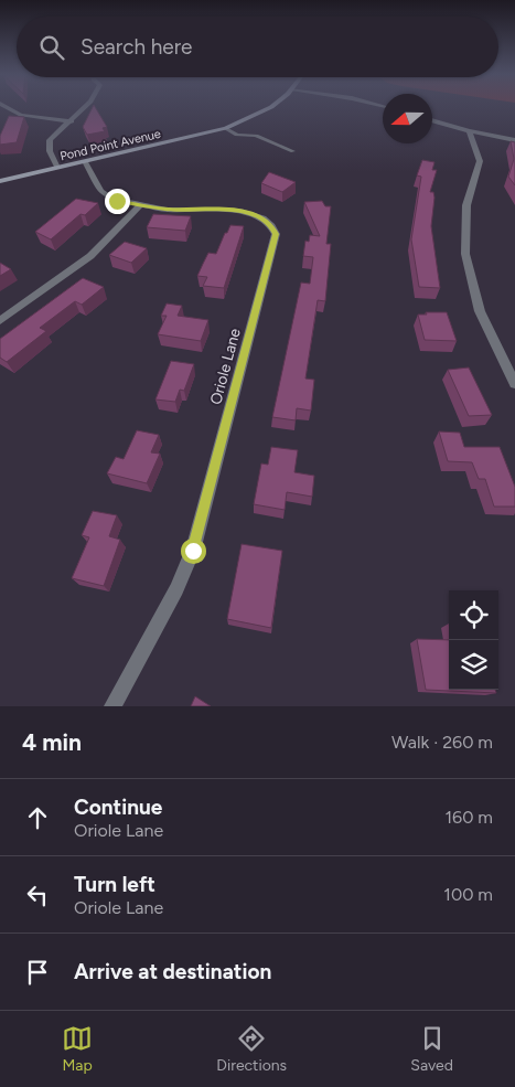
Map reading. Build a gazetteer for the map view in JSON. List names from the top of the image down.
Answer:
{
  "streets": {
    "main road": ["Pond Point Avenue"],
    "street": ["Oriole Lane"]
  },
  "crossings": [
    ["Pond Point Avenue", "Oriole Lane"]
  ],
  "north": "left",
  "page": {
    "search": "Search here",
    "heading": ["4 min", "Walk · 260 m"],
    "list": [
      ["Continue", "Oriole Lane", "160 m"],
      ["Turn left", "Oriole Lane", "100 m"],
      "Arrive at destination"
    ],
    "nav": ["Map", "Directions", "Saved"]
  }
}
